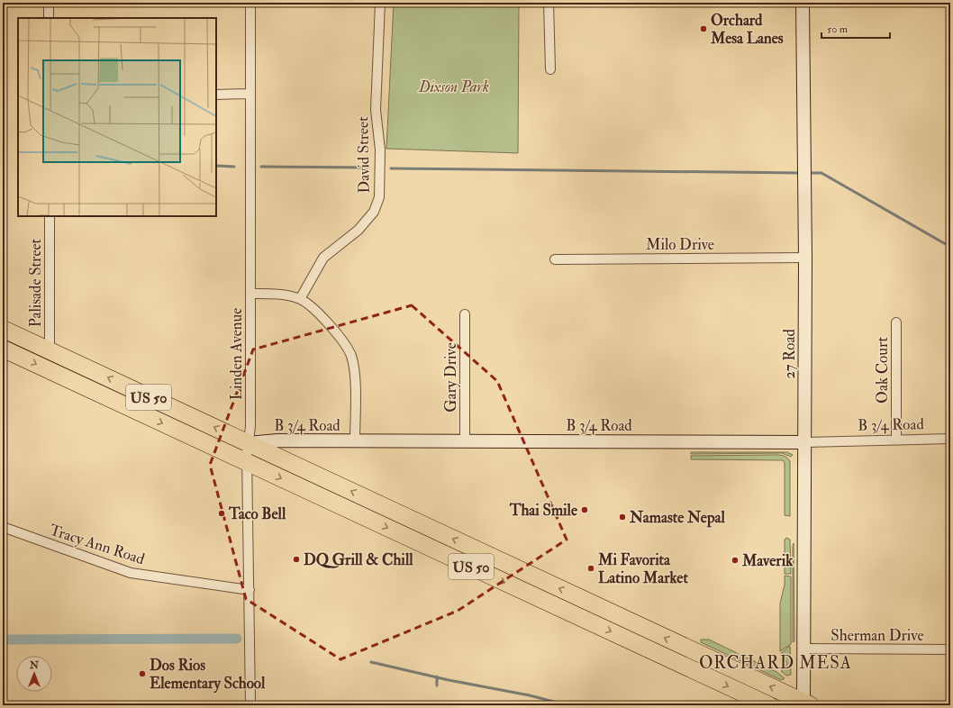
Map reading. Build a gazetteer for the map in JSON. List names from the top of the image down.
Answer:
{
  "streets": {
    "highway": ["US 50"],
    "street": [
      "David Street",
      "Milo Drive",
      "Palisade Street",
      "Linden Avenue",
      "27 Road",
      "Oak Court",
      "Gary Drive",
      "B 3/4 Road",
      "Tracy Ann Road",
      "Sherman Drive"
    ]
  },
  "crossings": [
    ["Milo Drive", "27 Road"],
    ["Palisade Street", "US 50"],
    ["Linden Avenue", "US 50"],
    ["Linden Avenue", "B 3/4 Road"],
    ["Linden Avenue", "Tracy Ann Road"],
    ["27 Road", "US 50"],
    ["27 Road", "B 3/4 Road"],
    ["27 Road", "Sherman Drive"],
    ["Oak Court", "B 3/4 Road"],
    ["Gary Drive", "B 3/4 Road"],
    ["US 50", "B 3/4 Road"]
  ],
  "districts": ["ORCHARD MESA"],
  "parks": ["Dixson Park"],
  "places": [
    "Orchard Mesa Lanes",
    "Thai Smile",
    "Taco Bell",
    "Namaste Nepal",
    "DQ Grill & Chill",
    "Maverik",
    "Mi Favorita Latino Market",
    "Dos Rios Elementary School"
  ],
  "scale_bar": "50 m",
  "north": "top"
}
